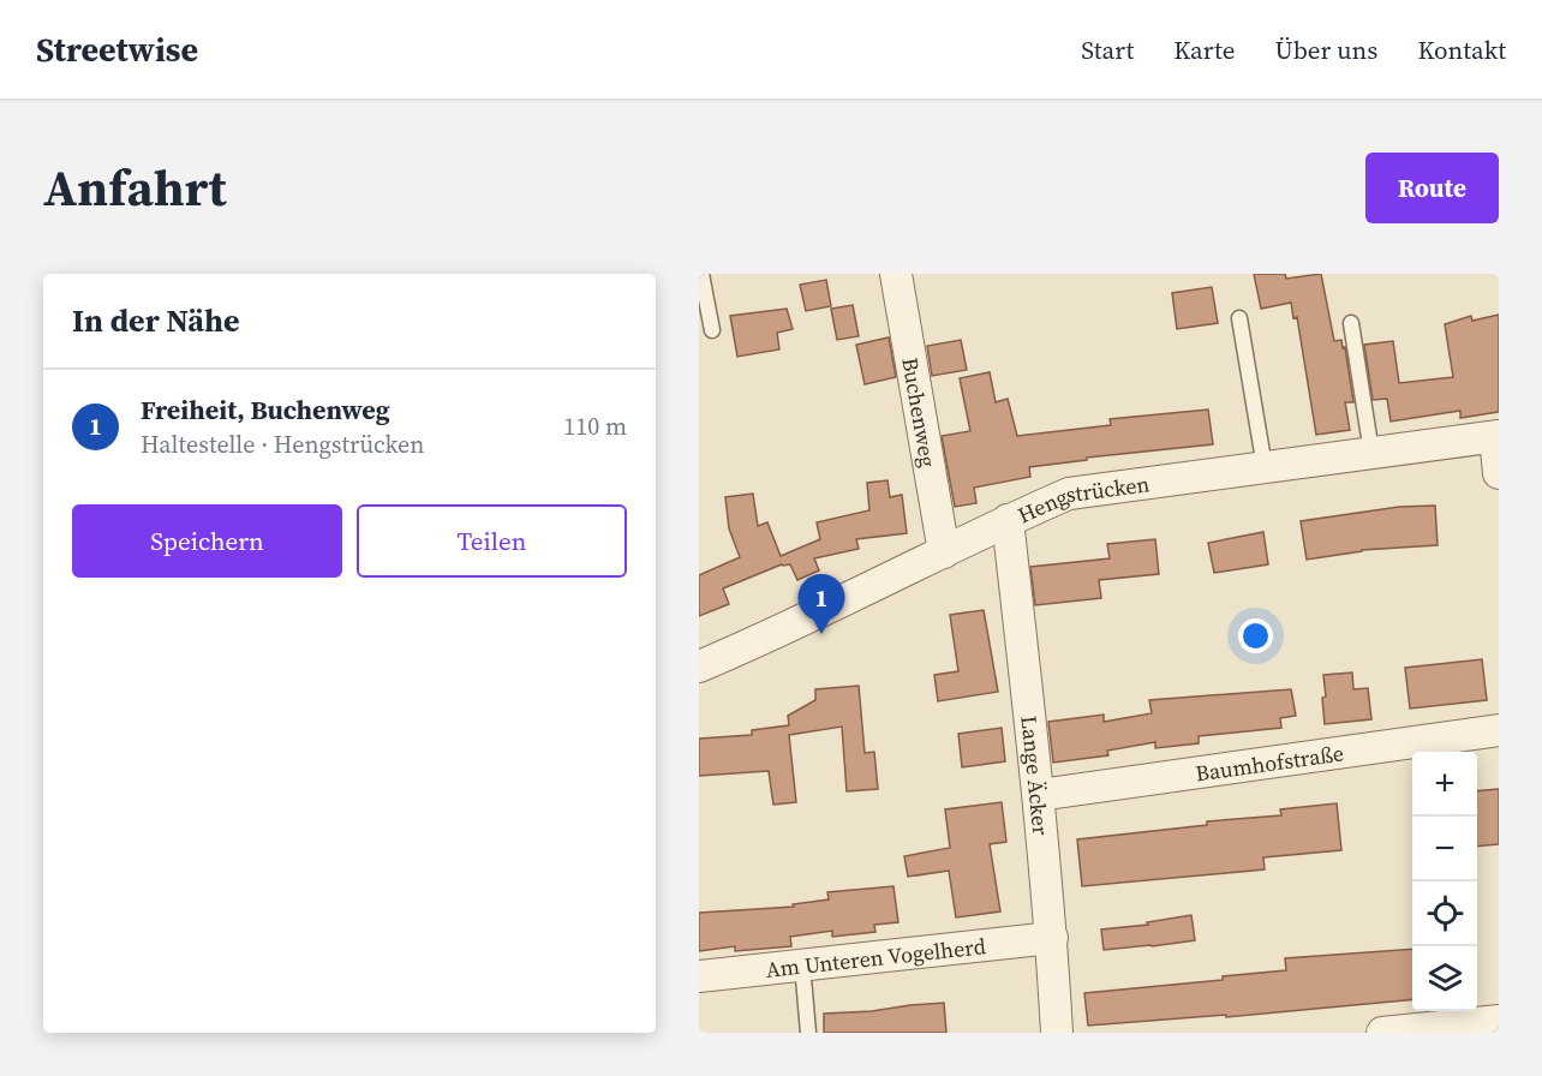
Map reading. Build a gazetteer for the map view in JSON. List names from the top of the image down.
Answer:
{
  "streets": {
    "street": [
      "Buchenweg",
      "Hengstrücken",
      "Baumhofstraße",
      "Lange Äcker",
      "Am Unteren Vogelherd"
    ]
  },
  "crossings": [
    ["Buchenweg", "Hengstrücken"],
    ["Hengstrücken", "Lange Äcker"],
    ["Baumhofstraße", "Lange Äcker"],
    ["Lange Äcker", "Am Unteren Vogelherd"]
  ],
  "page": {
    "header": "Streetwise",
    "nav": [
      "Start",
      "Karte",
      "Über uns",
      "Kontakt"
    ],
    "title": "Anfahrt",
    "buttons": [
      "Route",
      ["Speichern", "Teilen"]
    ],
    "heading": "In der Nähe",
    "list": [
      {
        "mark": "1",
        "name": "Freiheit, Buchenweg",
        "note": "Haltestelle · Hengstrücken",
        "value": "110 m"
      }
    ],
    "pins": "1",
    "map_buttons": ["+", "−"]
  }
}
